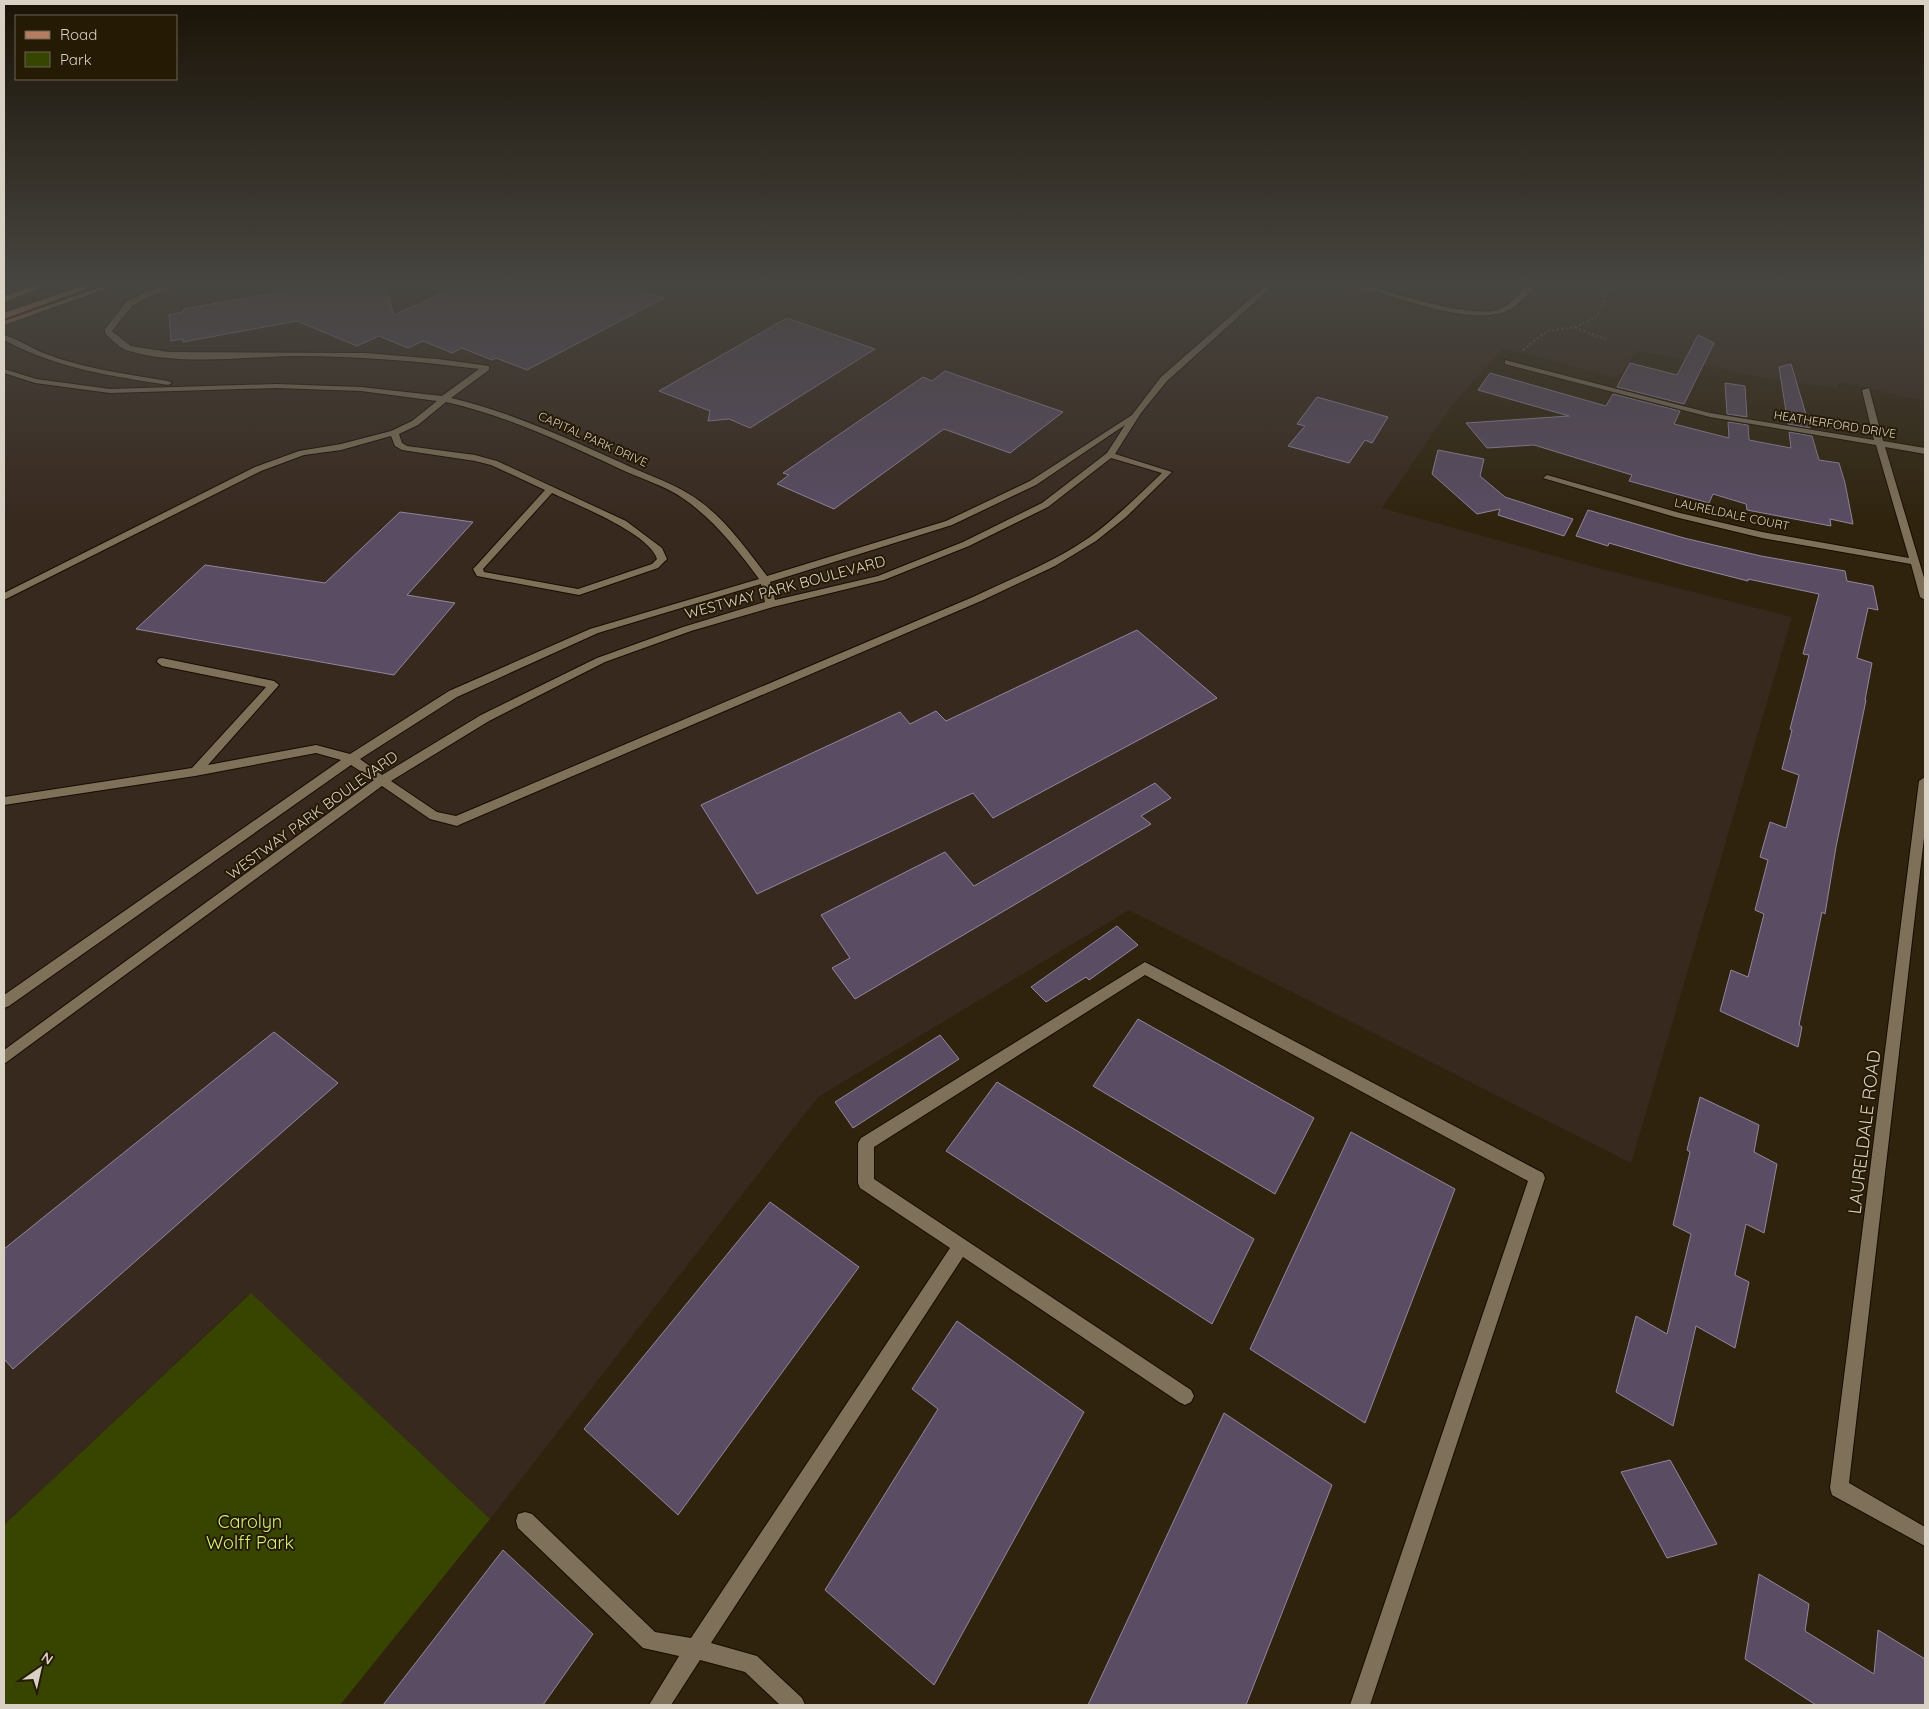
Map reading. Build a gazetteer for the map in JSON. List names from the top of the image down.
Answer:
{
  "streets": {
    "street": [
      "HEATHERFORD DRIVE",
      "CAPITAL PARK DRIVE",
      "LAURELDALE COURT",
      "WESTWAY PARK BOULEVARD",
      "LAURELDALE ROAD"
    ]
  },
  "crossings": [
    ["CAPITAL PARK DRIVE", "WESTWAY PARK BOULEVARD"]
  ],
  "parks": ["Carolyn Wolff Park"],
  "legend": ["Road", "Park"],
  "north": "top right"
}
